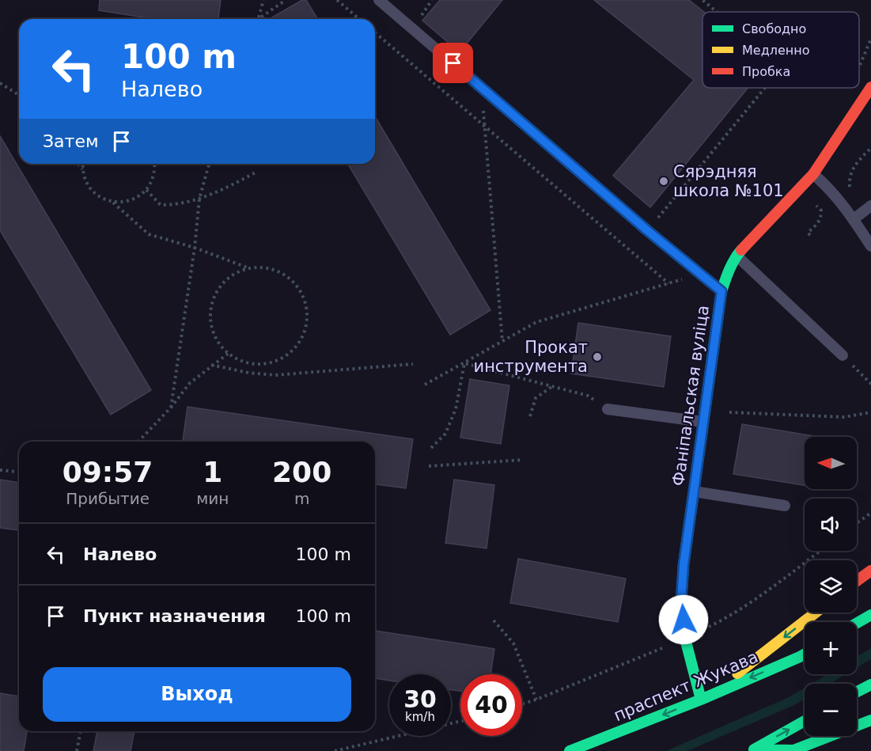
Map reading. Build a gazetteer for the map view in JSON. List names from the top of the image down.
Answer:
{
  "streets": {
    "main road": ["Фаніпальская вуліца", "праспект Жукава"]
  },
  "crossings": [
    ["Фаніпальская вуліца", "праспект Жукава"]
  ],
  "places": ["Сярэдняя школа №101", "Прокат инструмента"],
  "legend": ["Свободно", "Медленно", "Пробка"],
  "north": "left",
  "page": {
    "turn": ["100 m", "Налево"],
    "then": "Затем",
    "map_buttons": ["+", "−"],
    "eta": [
      "09:57",
      "Прибытие",
      "1",
      "мин",
      "200",
      "m"
    ],
    "list": [
      {
        "name": "Налево",
        "value": "100 m"
      },
      {
        "name": "Пункт назначения",
        "value": "100 m"
      }
    ],
    "buttons": "Выход",
    "speed": "30 km/h",
    "limit": "40"
  }
}
